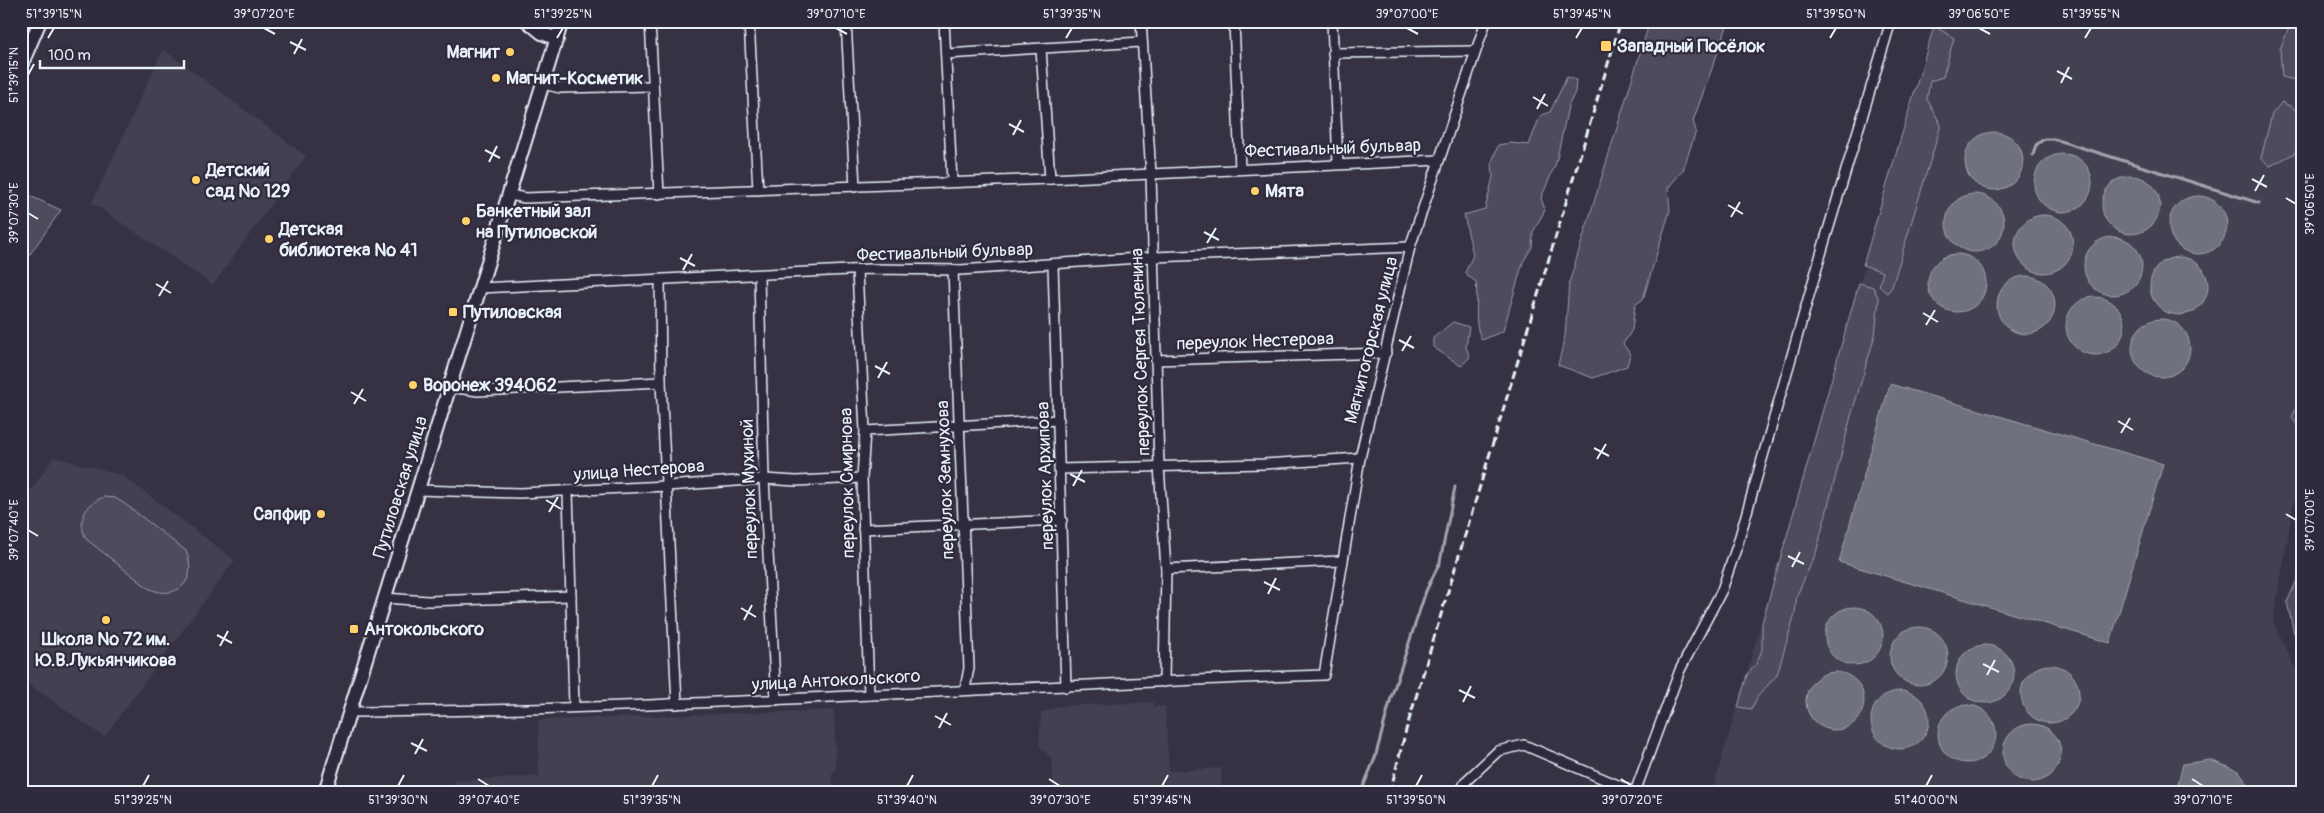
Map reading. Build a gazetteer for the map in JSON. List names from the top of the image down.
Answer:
{
  "streets": {
    "street": [
      "Фестивальный бульвар",
      "Магнитогорская улица",
      "переулок Нестерова",
      "переулок Сергея Тюленина",
      "улица Нестерова",
      "переулок Архипова",
      "переулок Земнухова",
      "переулок Смирнова",
      "Путиловская улица",
      "переулок Мухиной",
      "улица Антокольского"
    ]
  },
  "crossings": [
    ["Фестивальный бульвар", "Магнитогорская улица"],
    ["Фестивальный бульвар", "переулок Сергея Тюленина"],
    ["Фестивальный бульвар", "переулок Архипова"],
    ["Фестивальный бульвар", "переулок Земнухова"],
    ["Фестивальный бульвар", "переулок Смирнова"],
    ["Фестивальный бульвар", "Путиловская улица"],
    ["Фестивальный бульвар", "переулок Мухиной"],
    ["Магнитогорская улица", "переулок Нестерова"],
    ["Магнитогорская улица", "улица Антокольского"],
    ["переулок Нестерова", "переулок Сергея Тюленина"],
    ["переулок Сергея Тюленина", "улица Антокольского"],
    ["улица Нестерова", "переулок Смирнова"],
    ["улица Нестерова", "Путиловская улица"],
    ["улица Нестерова", "переулок Мухиной"],
    ["переулок Архипова", "улица Антокольского"],
    ["переулок Земнухова", "улица Антокольского"],
    ["переулок Смирнова", "улица Антокольского"],
    ["Путиловская улица", "улица Антокольского"],
    ["переулок Мухиной", "улица Антокольского"]
  ],
  "places": {
    "transit": ["Западный Посёлок", "Путиловская", "Антокольского"],
    "other": [
      "Магнит",
      "Магнит-Косметик",
      "Детский сад № 129",
      "Мята",
      "Банкетный зал на Путиловской",
      "Детская библиотека № 41",
      "Воронеж 394062",
      "Сапфир",
      "Школа № 72 им. Ю.В.Лукьянчикова"
    ]
  },
  "scale_bar": "100 m",
  "coordinates": [
    "51°39'15\"N",
    "39°07'20\"E",
    "51°39'25\"N",
    "39°07'10\"E",
    "51°39'35\"N",
    "39°07'00\"E",
    "51°39'45\"N",
    "51°39'50\"N",
    "39°06'50\"E",
    "51°39'55\"N",
    "39°07'30\"E",
    "39°07'40\"E",
    "51°39'30\"N",
    "51°39'40\"N",
    "51°40'00\"N"
  ]
}
